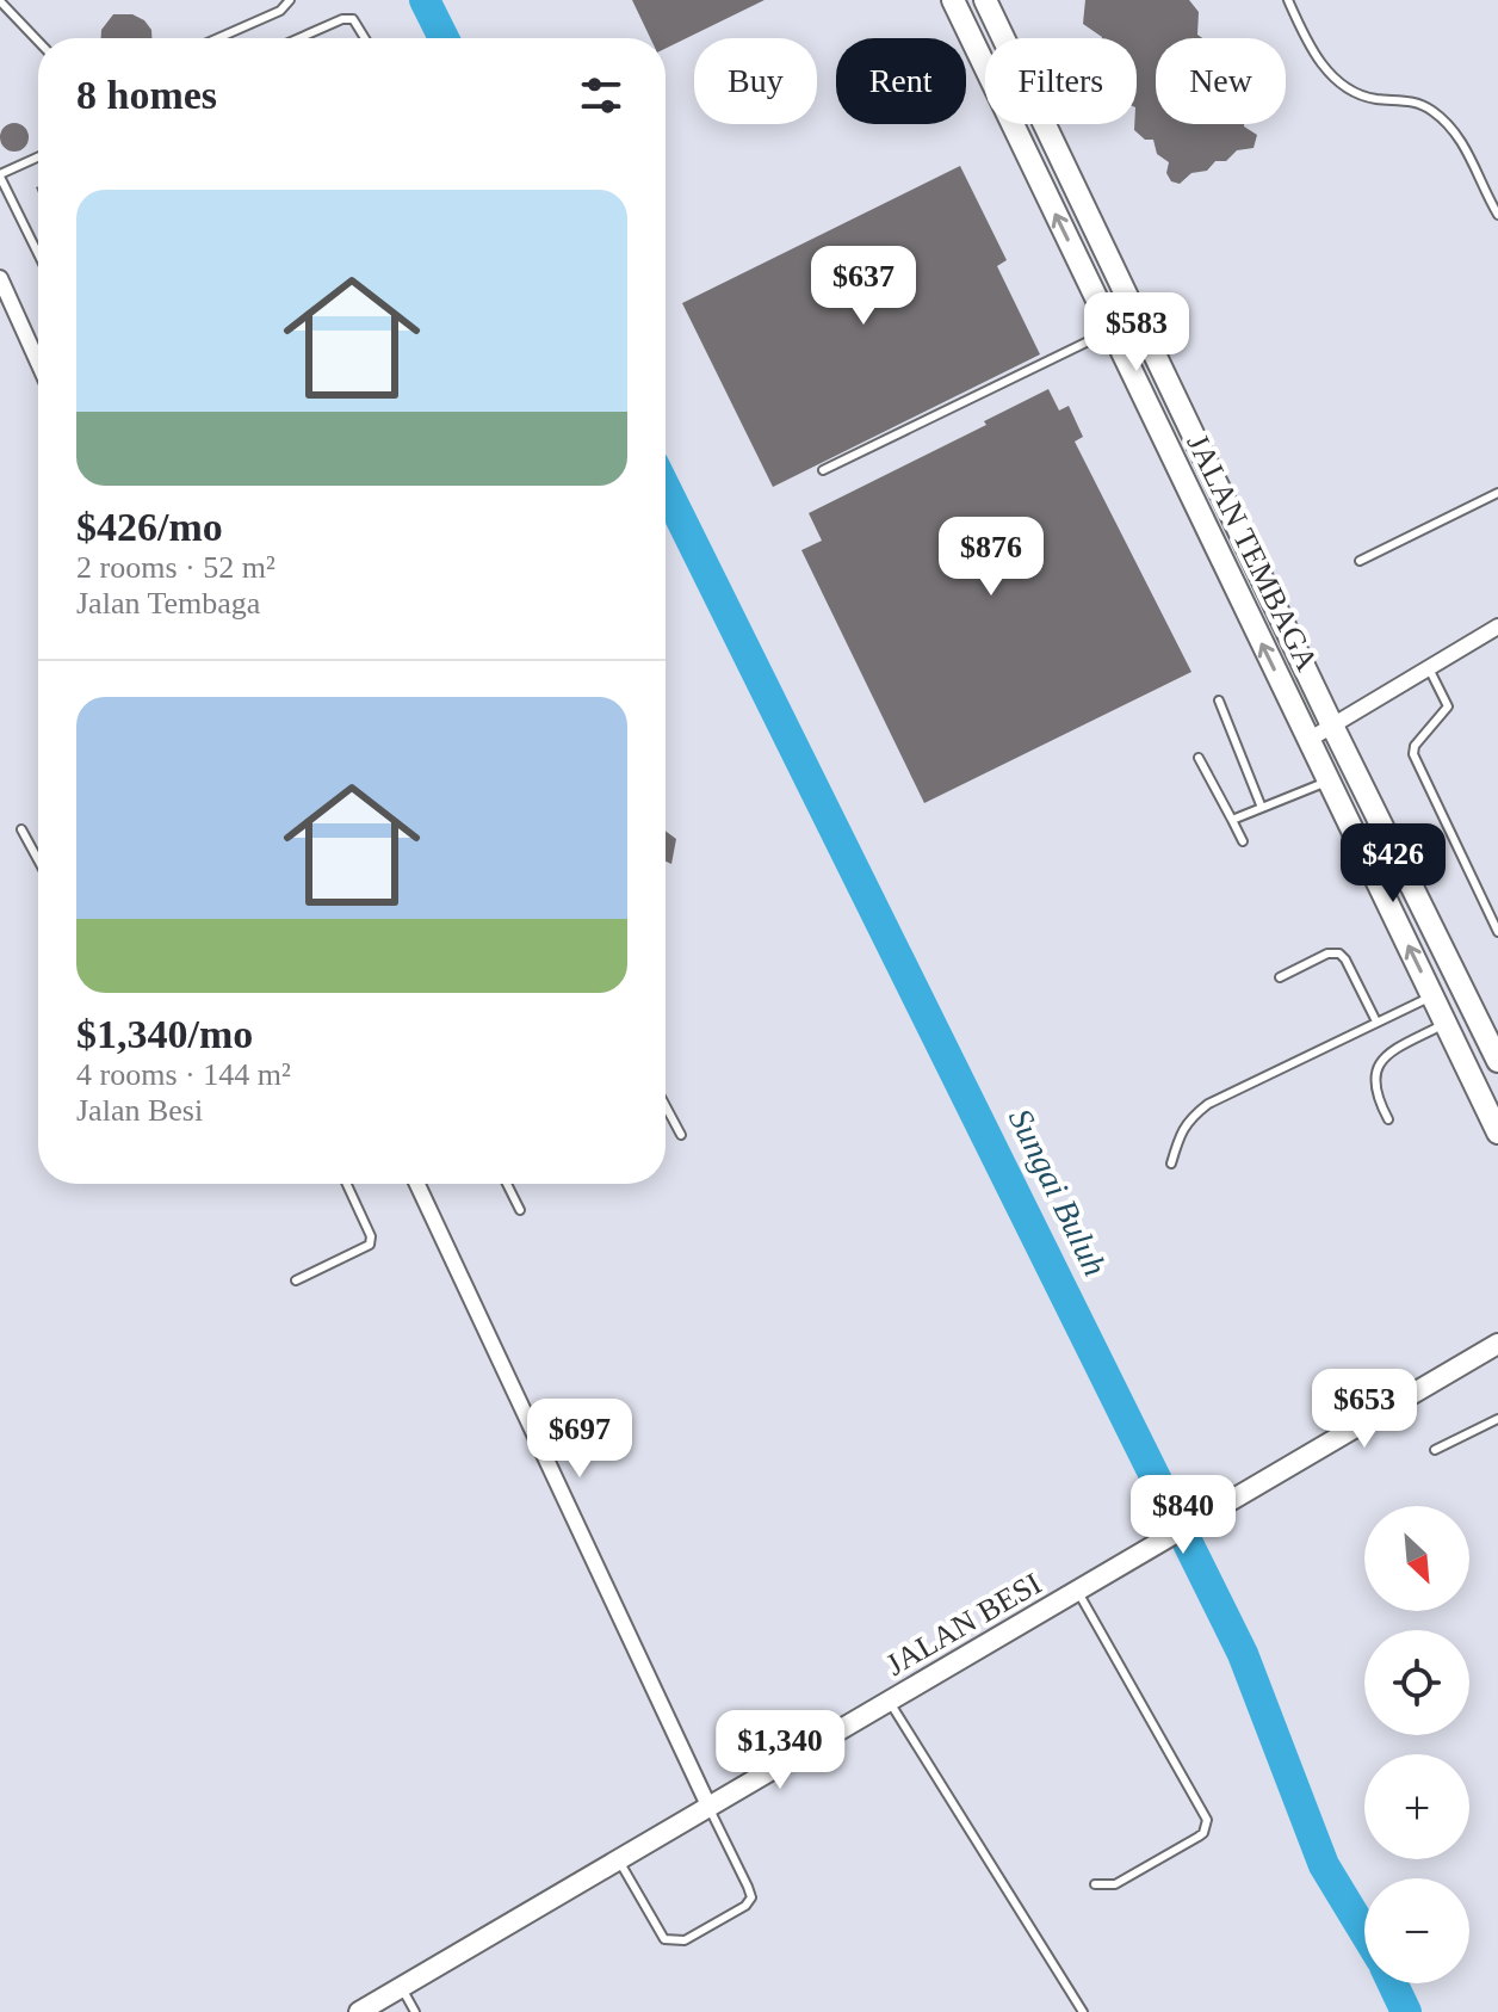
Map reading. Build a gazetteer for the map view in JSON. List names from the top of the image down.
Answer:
{
  "streets": {
    "main road": ["JALAN TEMBAGA"],
    "street": ["JALAN BESI"]
  },
  "water": ["Sungai Buluh"],
  "north": "bottom right",
  "page": {
    "chip": [
      "Buy",
      "Rent",
      "Filters",
      "New"
    ],
    "heading": "8 homes",
    "list": [
      {
        "name": "$426/mo",
        "note": "2 rooms · 52 m² · Jalan Tembaga"
      },
      {
        "name": "$1,340/mo",
        "note": "4 rooms · 144 m² · Jalan Besi"
      }
    ],
    "price": [
      "$637",
      "$583",
      "$876",
      "$426",
      "$653",
      "$697",
      "$840",
      "$1,340"
    ],
    "map_buttons": ["+", "−"]
  }
}
